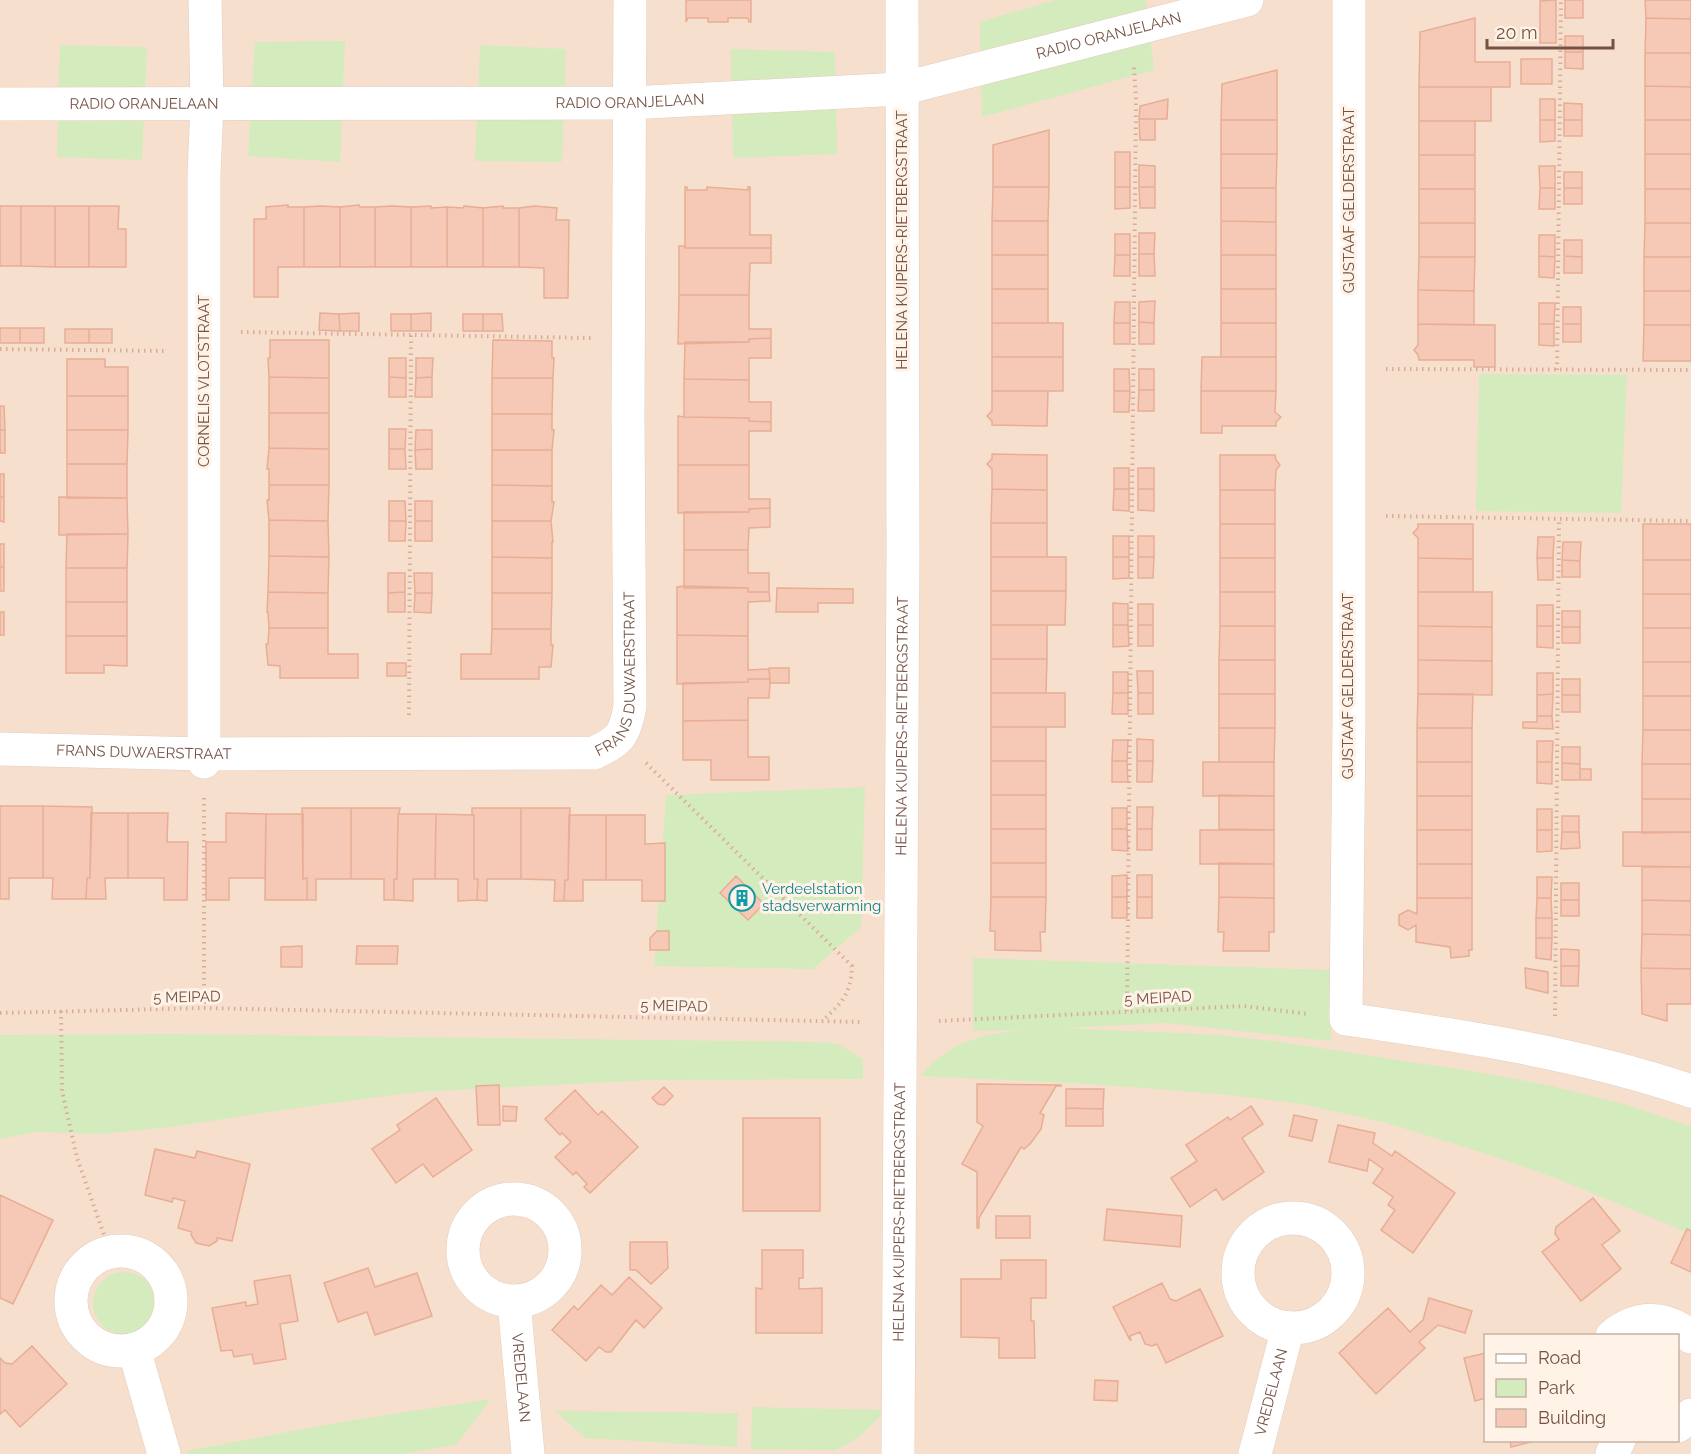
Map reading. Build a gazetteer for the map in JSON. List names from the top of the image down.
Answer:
{
  "streets": {
    "street": [
      "RADIO ORANJELAAN",
      "GUSTAAF GELDERSTRAAT",
      "HELENA KUIPERS-RIETBERGSTRAAT",
      "CORNELIS VLOTSTRAAT",
      "FRANS DUWAERSTRAAT",
      "VREDELAAN"
    ],
    "path": ["5 MEIPAD"]
  },
  "crossings": [
    ["RADIO ORANJELAAN", "HELENA KUIPERS-RIETBERGSTRAAT"],
    ["RADIO ORANJELAAN", "CORNELIS VLOTSTRAAT"],
    ["RADIO ORANJELAAN", "FRANS DUWAERSTRAAT"],
    ["GUSTAAF GELDERSTRAAT", "5 MEIPAD"],
    ["HELENA KUIPERS-RIETBERGSTRAAT", "5 MEIPAD"],
    ["CORNELIS VLOTSTRAAT", "FRANS DUWAERSTRAAT"]
  ],
  "places": {
    "building": ["Verdeelstation stadsverwarming"]
  },
  "legend": ["Road", "Park", "Building"],
  "scale_bar": "20 m"
}
